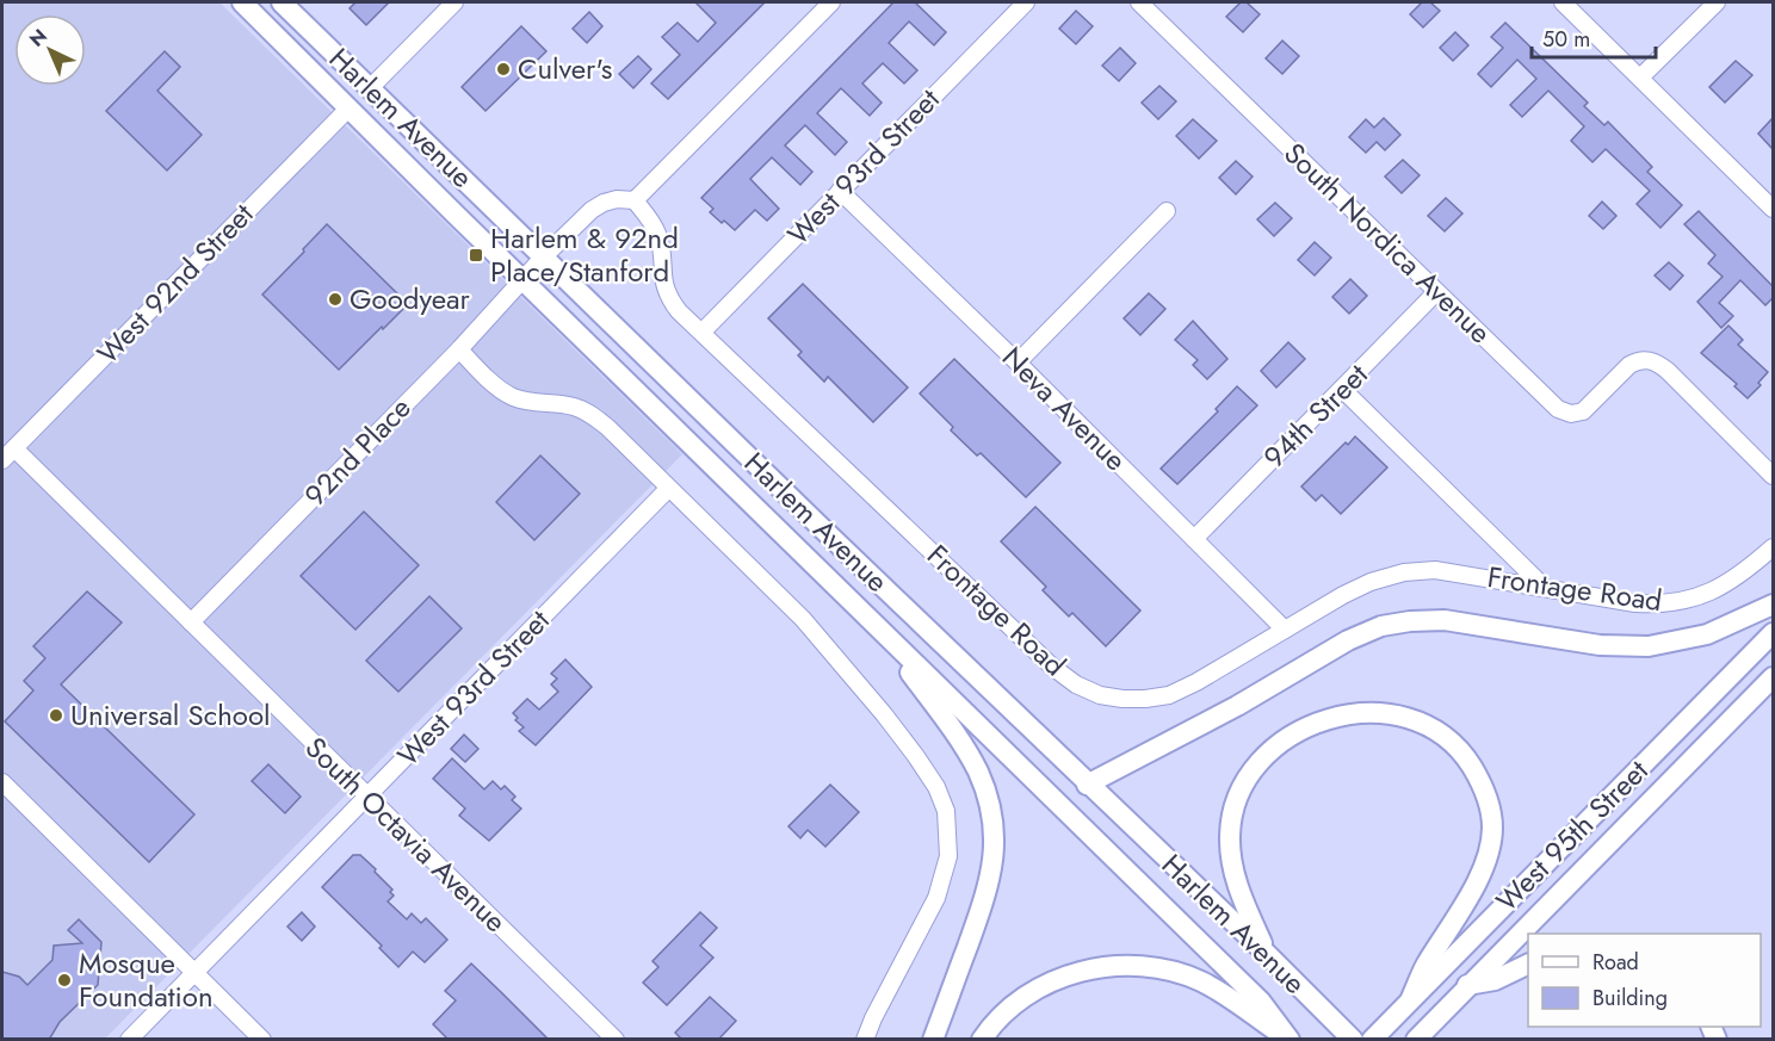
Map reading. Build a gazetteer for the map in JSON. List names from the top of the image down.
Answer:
{
  "streets": {
    "main road": ["Harlem Avenue", "West 95th Street"],
    "street": [
      "West 93rd Street",
      "South Nordica Avenue",
      "West 92nd Street",
      "Neva Avenue",
      "94th Street",
      "92nd Place",
      "Frontage Road",
      "South Octavia Avenue"
    ]
  },
  "crossings": [
    ["Harlem Avenue", "West 92nd Street"],
    ["Harlem Avenue", "92nd Place"],
    ["West 93rd Street", "Neva Avenue"],
    ["West 93rd Street", "Frontage Road"],
    ["West 93rd Street", "South Octavia Avenue"],
    ["South Nordica Avenue", "94th Street"],
    ["West 92nd Street", "South Octavia Avenue"],
    ["Neva Avenue", "94th Street"],
    ["Neva Avenue", "Frontage Road"],
    ["92nd Place", "Frontage Road"],
    ["92nd Place", "South Octavia Avenue"]
  ],
  "places": {
    "other": [
      "Culver's",
      "Goodyear",
      "Universal School",
      "Mosque Foundation"
    ],
    "transit": ["Harlem & 92nd Place/Stanford"]
  },
  "legend": ["Road", "Building"],
  "scale_bar": "50 m",
  "north": "top left"
}
